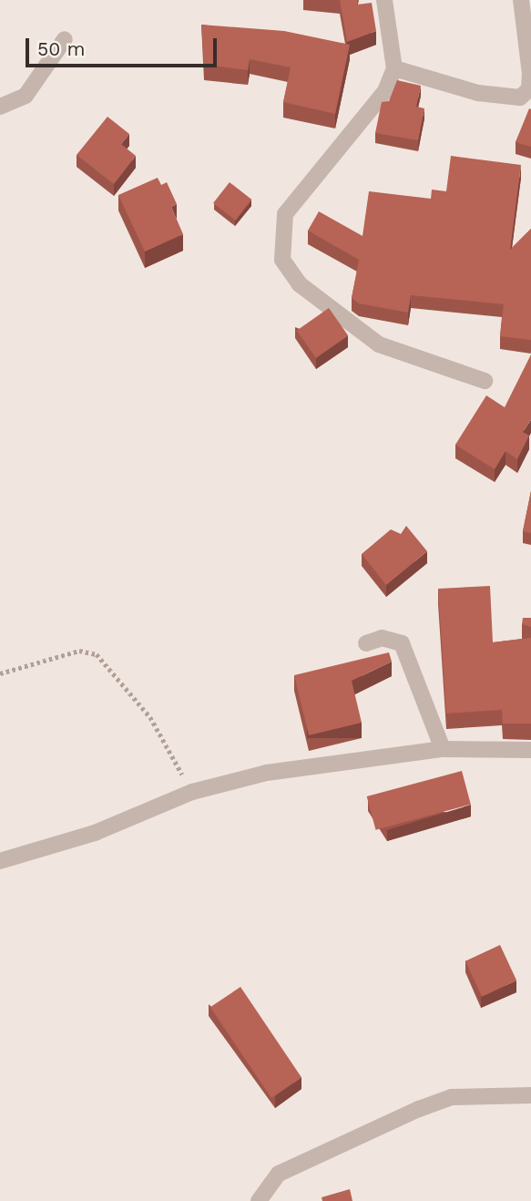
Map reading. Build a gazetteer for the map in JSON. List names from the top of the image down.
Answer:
{
  "scale_bar": "50 m"
}
